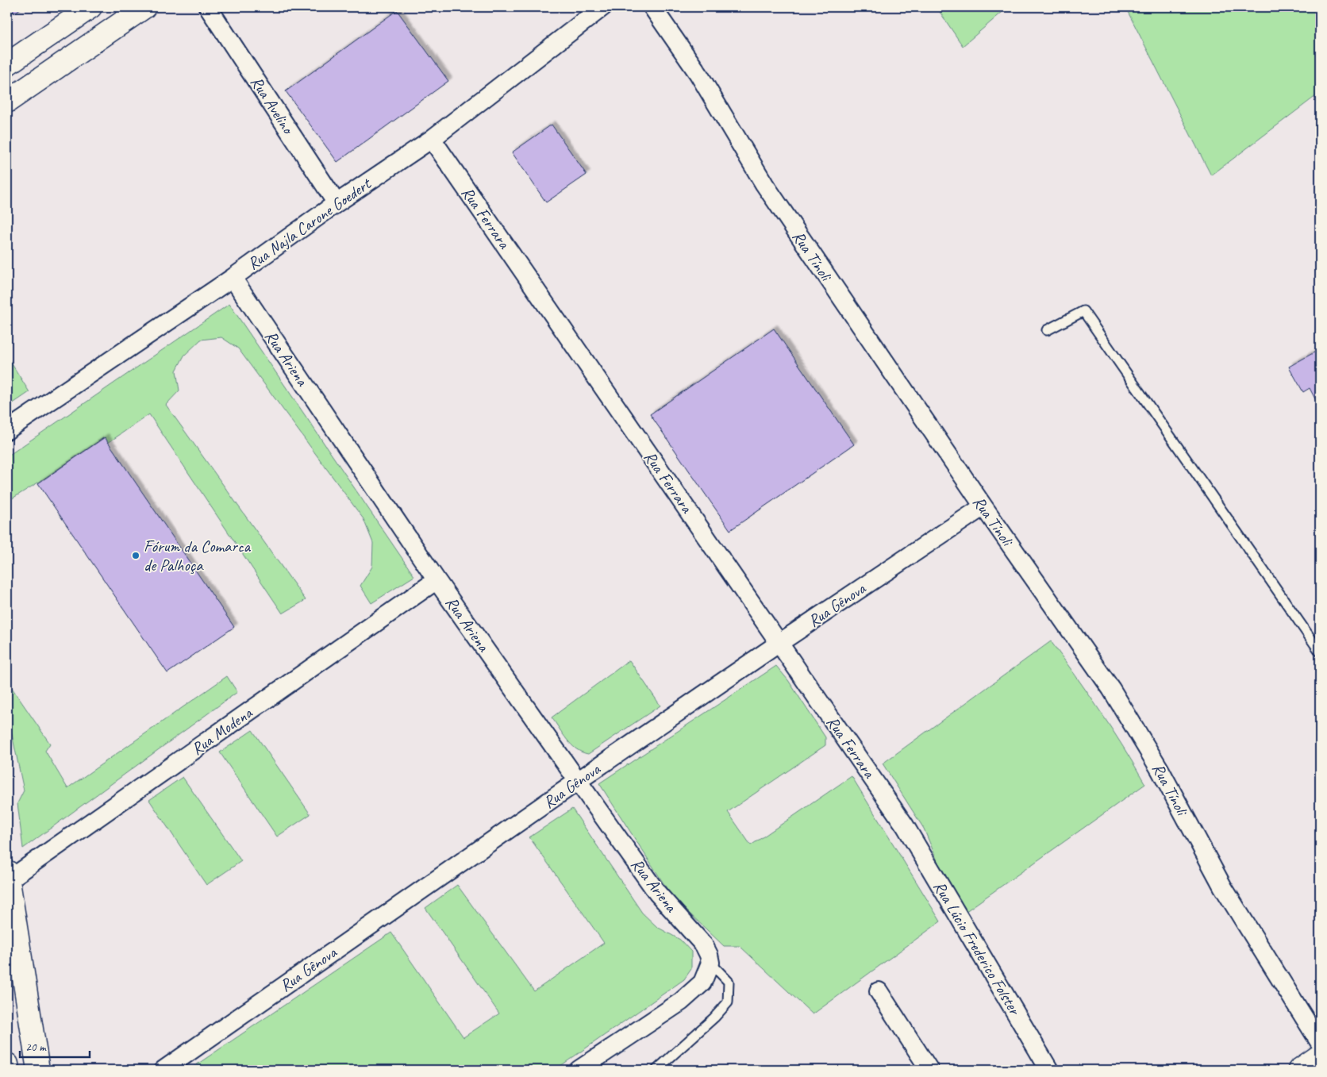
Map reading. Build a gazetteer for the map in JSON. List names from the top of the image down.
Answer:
{
  "streets": {
    "street": [
      "Rua Avelino",
      "Rua Ferrara",
      "Rua Najla Carone Goedert",
      "Rua Tínoli",
      "Rua Ariena",
      "Rua Gênova",
      "Rua Modena",
      "Rua Lúcio Frederico Folster"
    ]
  },
  "crossings": [
    ["Rua Avelino", "Rua Najla Carone Goedert"],
    ["Rua Ferrara", "Rua Najla Carone Goedert"],
    ["Rua Ferrara", "Rua Gênova"],
    ["Rua Ferrara", "Rua Lúcio Frederico Folster"],
    ["Rua Najla Carone Goedert", "Rua Ariena"],
    ["Rua Tínoli", "Rua Gênova"],
    ["Rua Ariena", "Rua Gênova"],
    ["Rua Ariena", "Rua Modena"]
  ],
  "places": ["Fórum da Comarca de Palhoça"],
  "scale_bar": "20 m"
}
